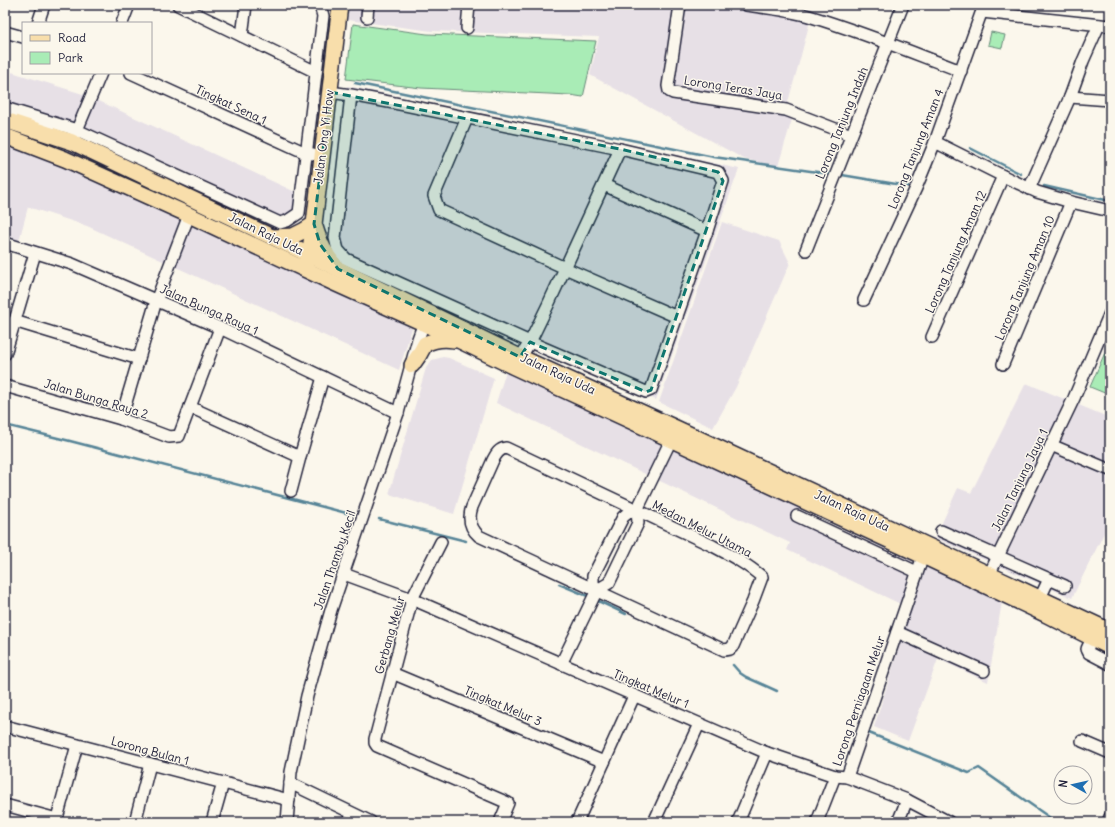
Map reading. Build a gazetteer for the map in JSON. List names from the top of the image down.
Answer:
{
  "streets": {
    "main road": ["Jalan Ong Yi How", "Jalan Raja Uda"],
    "street": [
      "Lorong Teras Jaya",
      "Tingkat Sena 1",
      "Lorong Tanjung Indah",
      "Lorong Tanjung Aman 4",
      "Lorong Tanjung Aman 12",
      "Lorong Tanjung Aman 10",
      "Jalan Bunga Raya 1",
      "Jalan Bunga Raya 2",
      "Jalan Tanjung Jaya 1",
      "Medan Melur Utama",
      "Jalan Thamby Kecil",
      "Gerbang Melur",
      "Tingkat Melur 1",
      "Lorong Perniagaan Melur",
      "Tingkat Melur 3",
      "Lorong Bulan 1"
    ]
  },
  "crossings": [
    ["Lorong Teras Jaya", "Lorong Tanjung Indah"],
    ["Tingkat Sena 1", "Jalan Ong Yi How"],
    ["Jalan Ong Yi How", "Jalan Raja Uda"],
    ["Jalan Raja Uda", "Jalan Tanjung Jaya 1"],
    ["Jalan Raja Uda", "Jalan Thamby Kecil"],
    ["Jalan Raja Uda", "Lorong Perniagaan Melur"],
    ["Jalan Bunga Raya 1", "Jalan Thamby Kecil"],
    ["Jalan Thamby Kecil", "Tingkat Melur 1"],
    ["Jalan Thamby Kecil", "Lorong Bulan 1"],
    ["Gerbang Melur", "Tingkat Melur 1"],
    ["Gerbang Melur", "Tingkat Melur 3"],
    ["Tingkat Melur 1", "Lorong Perniagaan Melur"]
  ],
  "legend": ["Road", "Park"],
  "north": "left"
}
